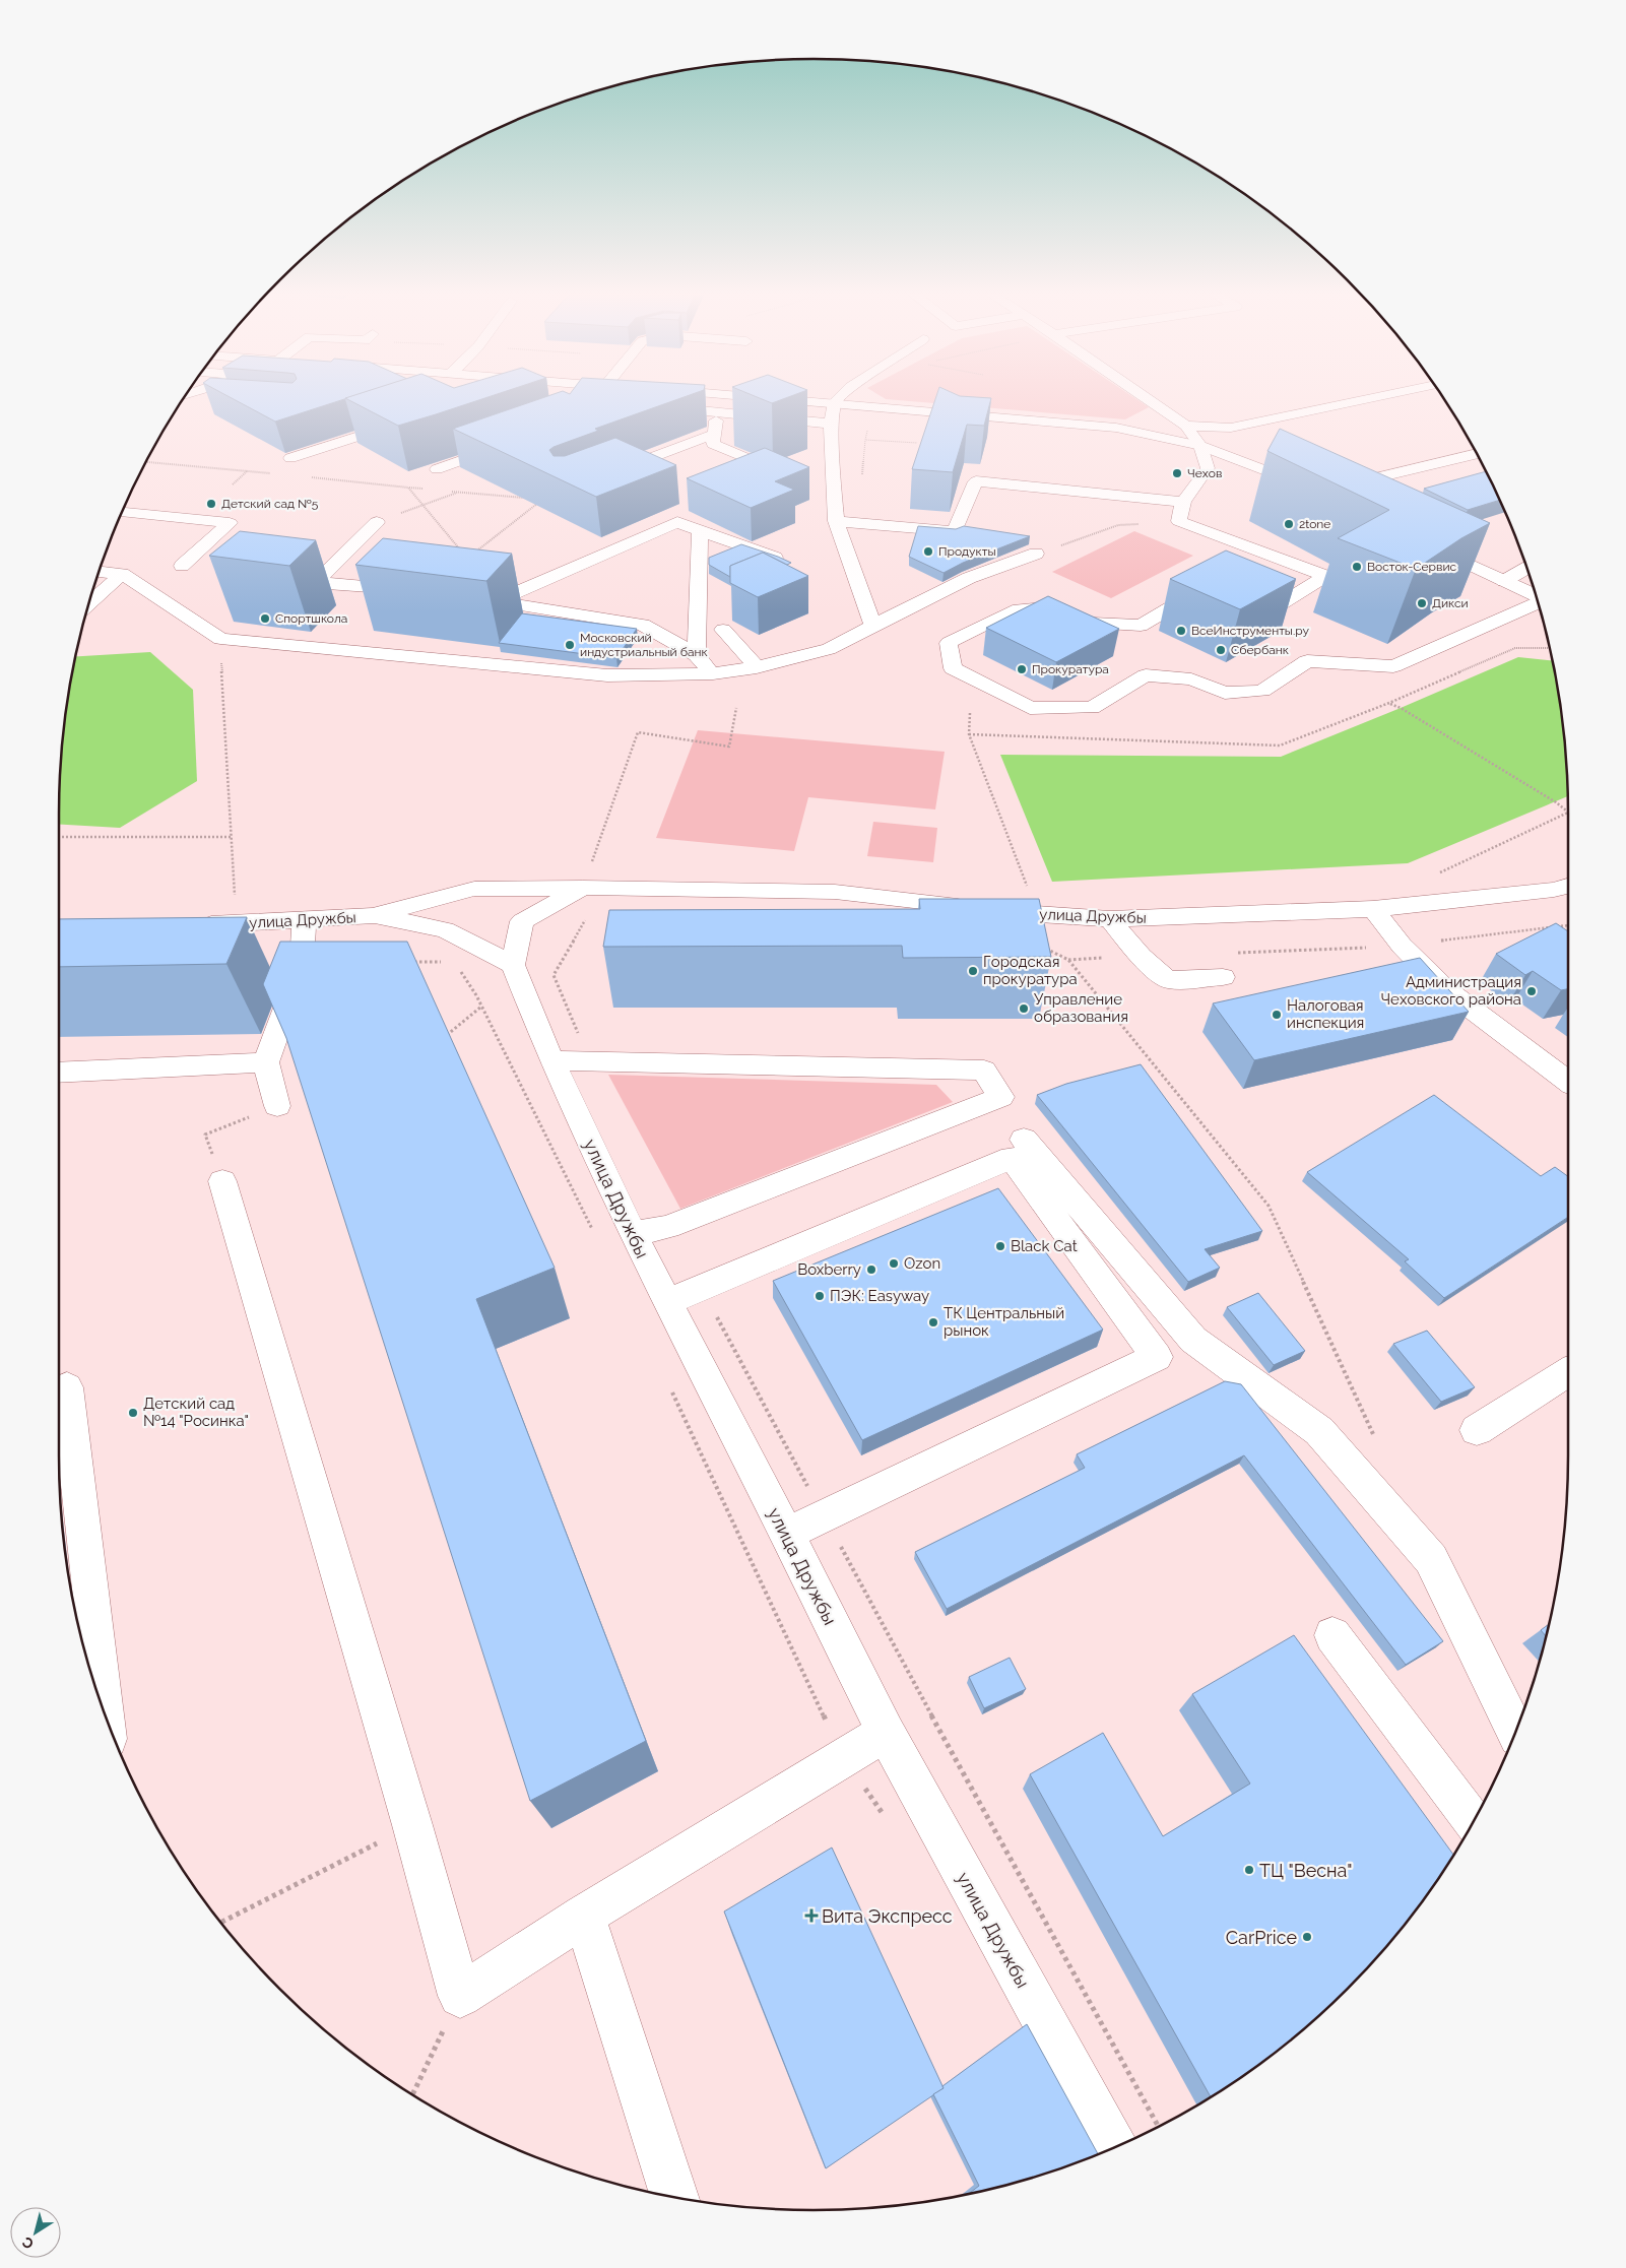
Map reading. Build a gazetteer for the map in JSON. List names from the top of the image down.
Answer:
{
  "streets": {
    "street": ["улица Дружбы"]
  },
  "places": {
    "other": [
      "Чехов",
      "Детский сад №5",
      "2tone",
      "Продукты",
      "Восток-Сервис",
      "Дикси",
      "Спортшкола",
      "ВсеИнструменты.ру",
      "Московский индустриальный банк",
      "Сбербанк",
      "Прокуратура",
      "Городская прокуратура",
      "Администрация Чеховского района",
      "Управление образования",
      "Налоговая инспекция",
      "Black Cat",
      "Ozon",
      "Boxberry",
      "ПЭК: Easyway",
      "ТК Центральный рынок",
      "Детский сад №14 \"Росинка\"",
      "ТЦ \"Весна\"",
      "CarPrice"
    ],
    "health": ["Вита Экспресс"]
  },
  "north": "bottom left"
}
